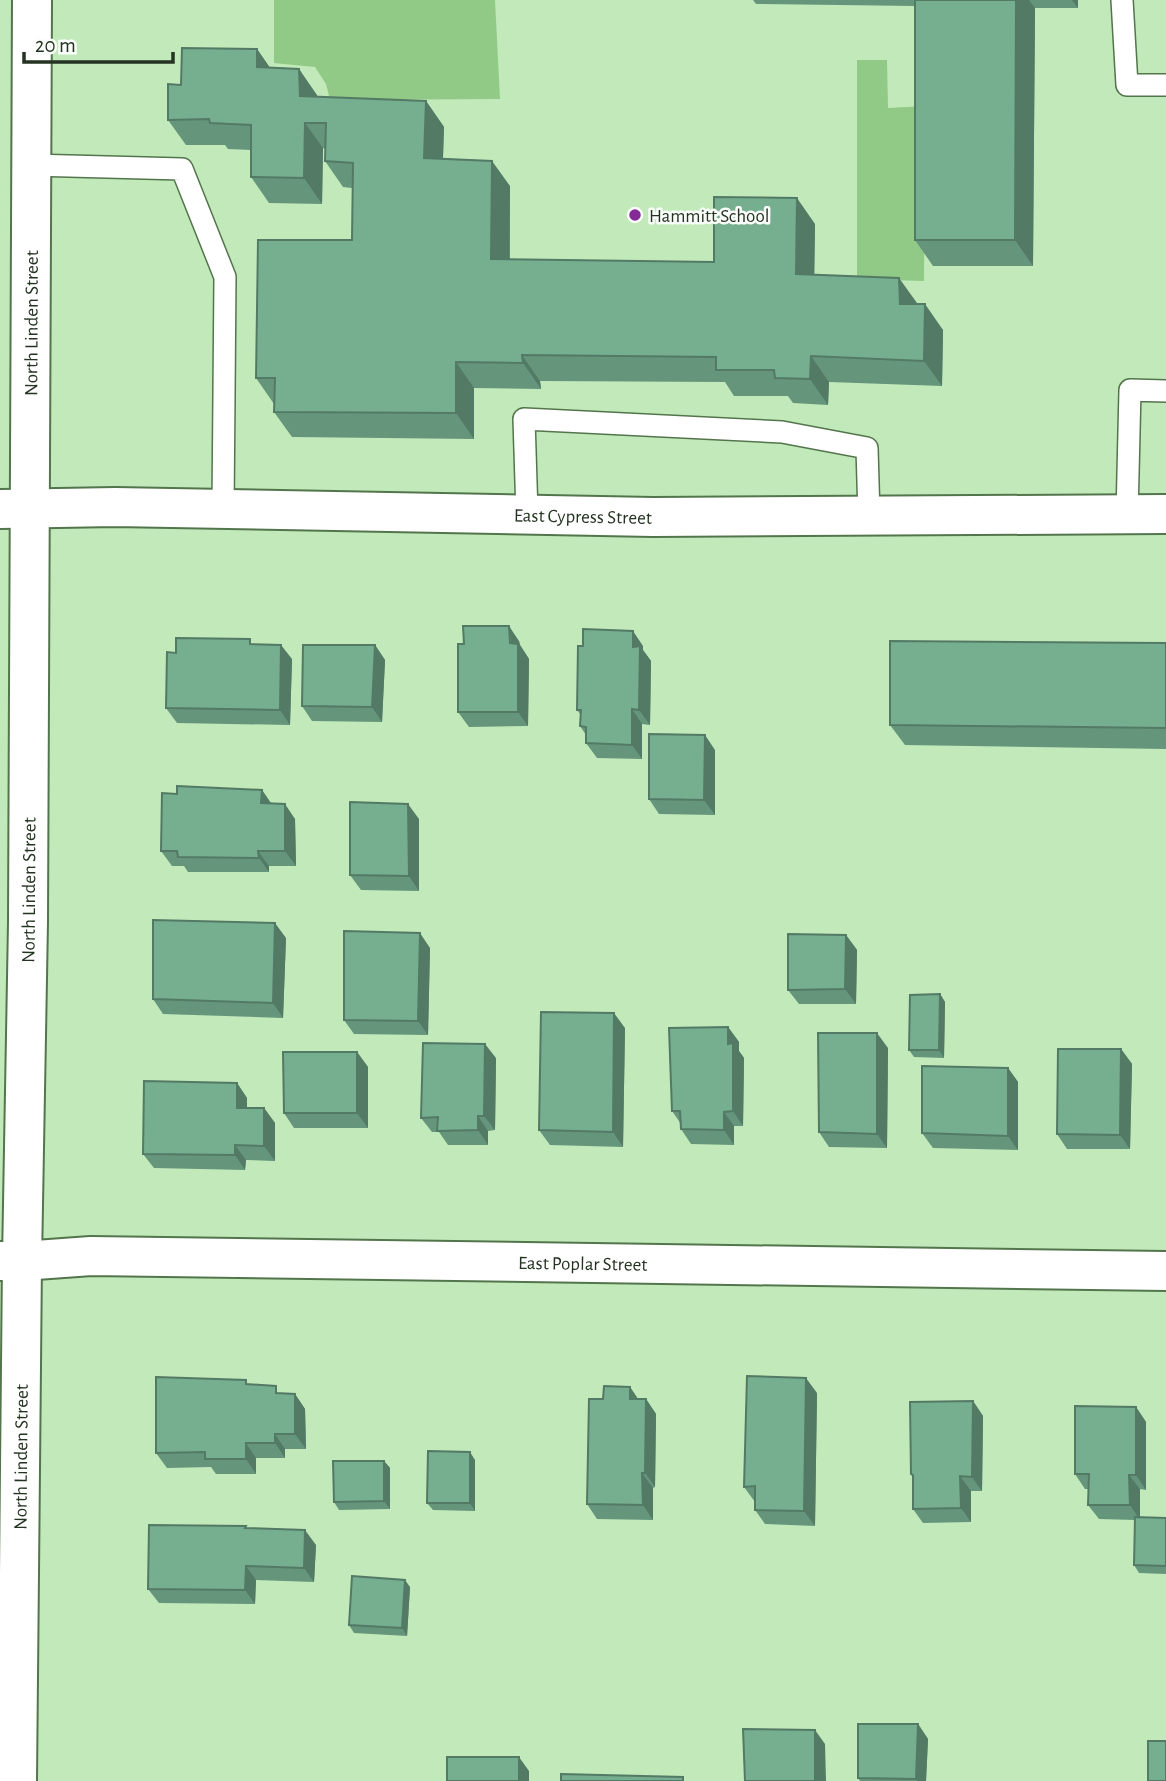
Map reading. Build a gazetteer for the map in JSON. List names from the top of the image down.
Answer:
{
  "streets": {
    "street": ["North Linden Street", "East Cypress Street", "East Poplar Street"]
  },
  "crossings": [
    ["North Linden Street", "East Cypress Street"],
    ["North Linden Street", "East Poplar Street"]
  ],
  "places": ["Hammitt School"],
  "scale_bar": "20 m"
}
